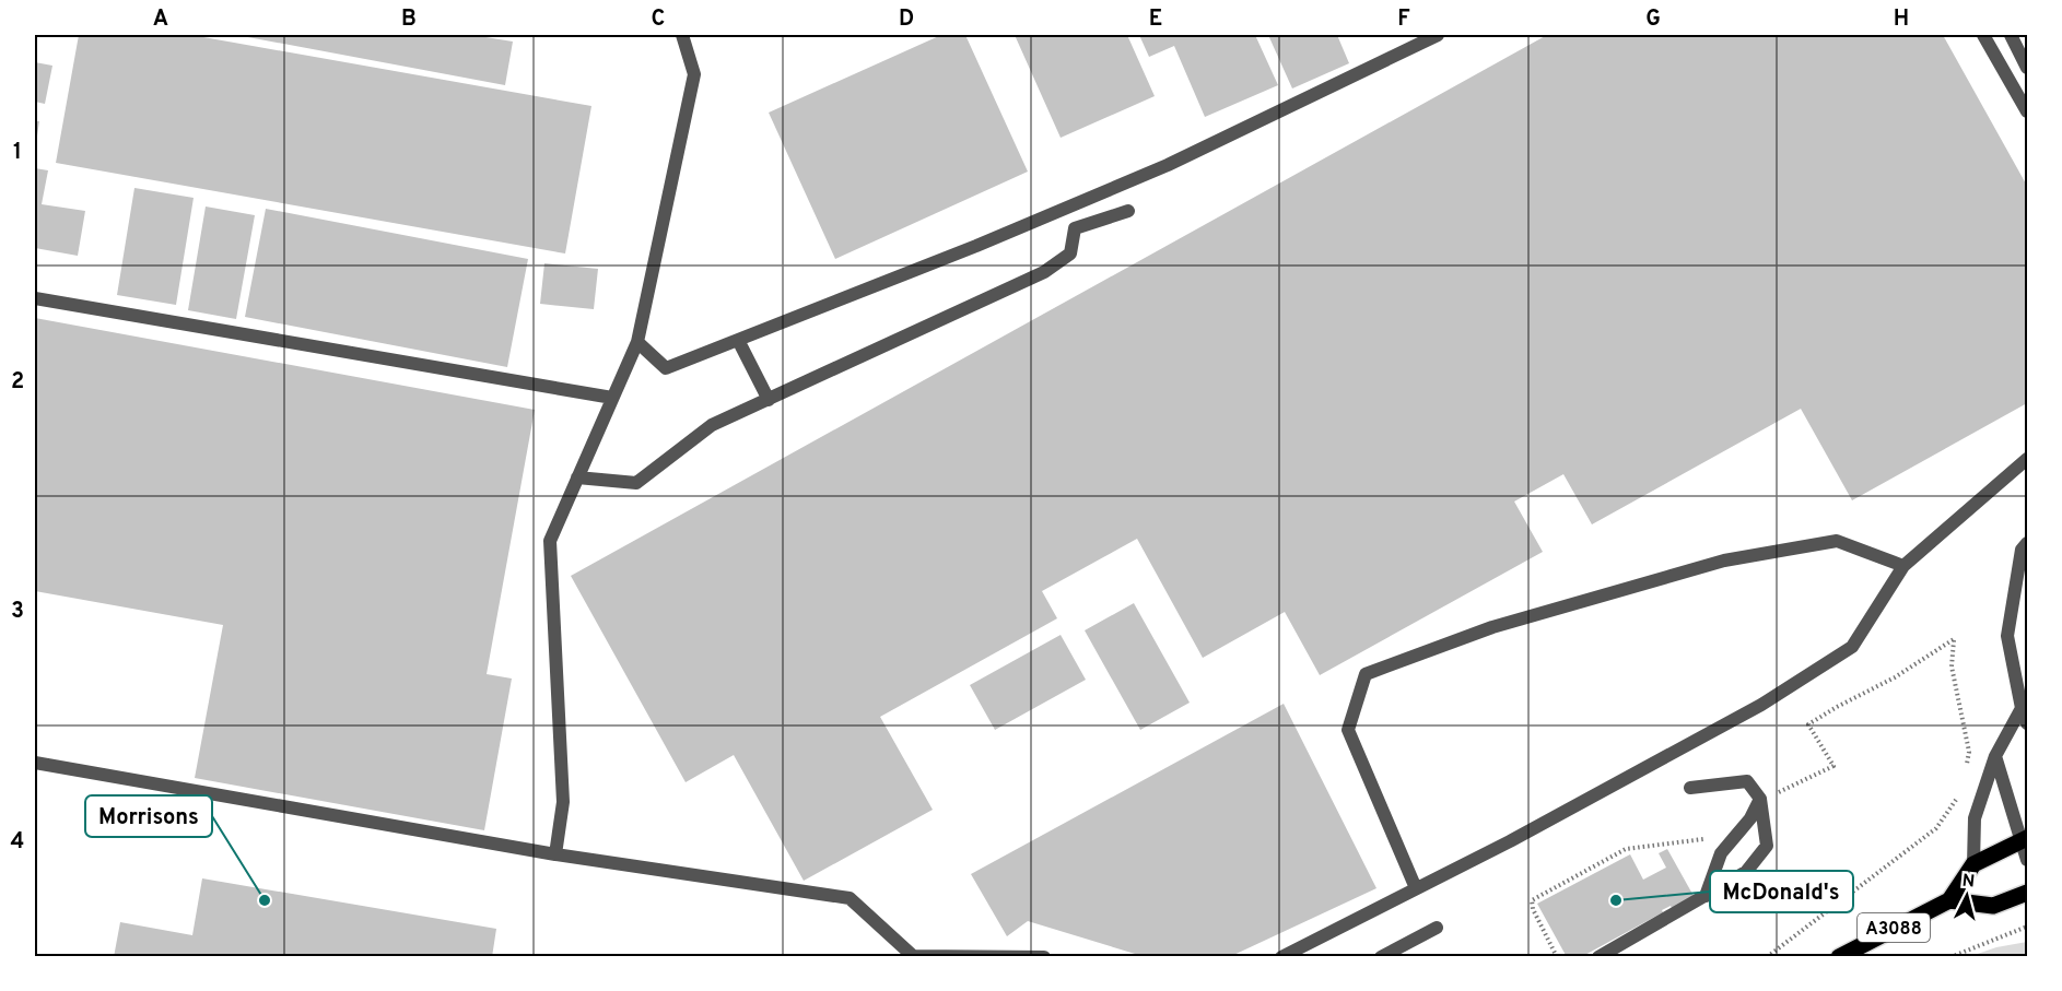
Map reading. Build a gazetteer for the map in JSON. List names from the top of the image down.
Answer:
{
  "streets": {
    "main road": ["A3088"]
  },
  "places": ["Morrisons", "McDonald's"],
  "north": "top",
  "grid": {
    "columns": [
      "A",
      "B",
      "C",
      "D",
      "E",
      "F",
      "G",
      "H"
    ],
    "rows": [
      "1",
      "2",
      "3",
      "4"
    ]
  }
}
